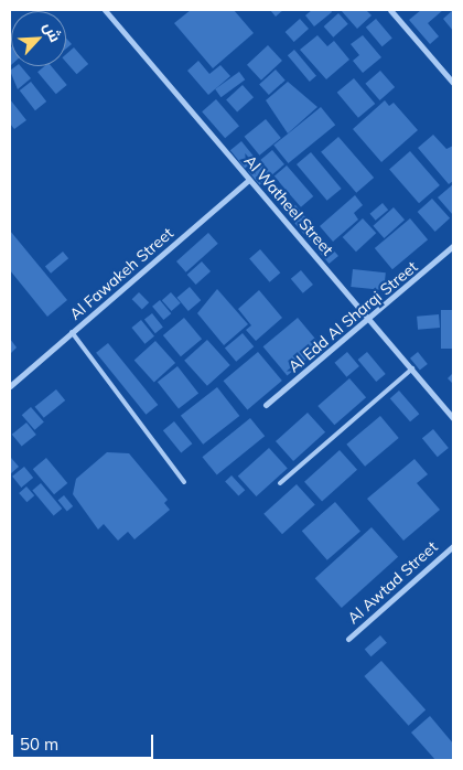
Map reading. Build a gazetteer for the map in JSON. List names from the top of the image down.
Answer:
{
  "streets": {
    "street": [
      "Al Watheel Street",
      "Al Fawakeh Street",
      "Al Edd Al Sharqi Street",
      "Al Awtad Street"
    ]
  },
  "crossings": [
    ["Al Watheel Street", "Al Fawakeh Street"],
    ["Al Watheel Street", "Al Edd Al Sharqi Street"]
  ],
  "scale_bar": "50 m",
  "north": "top right"
}
